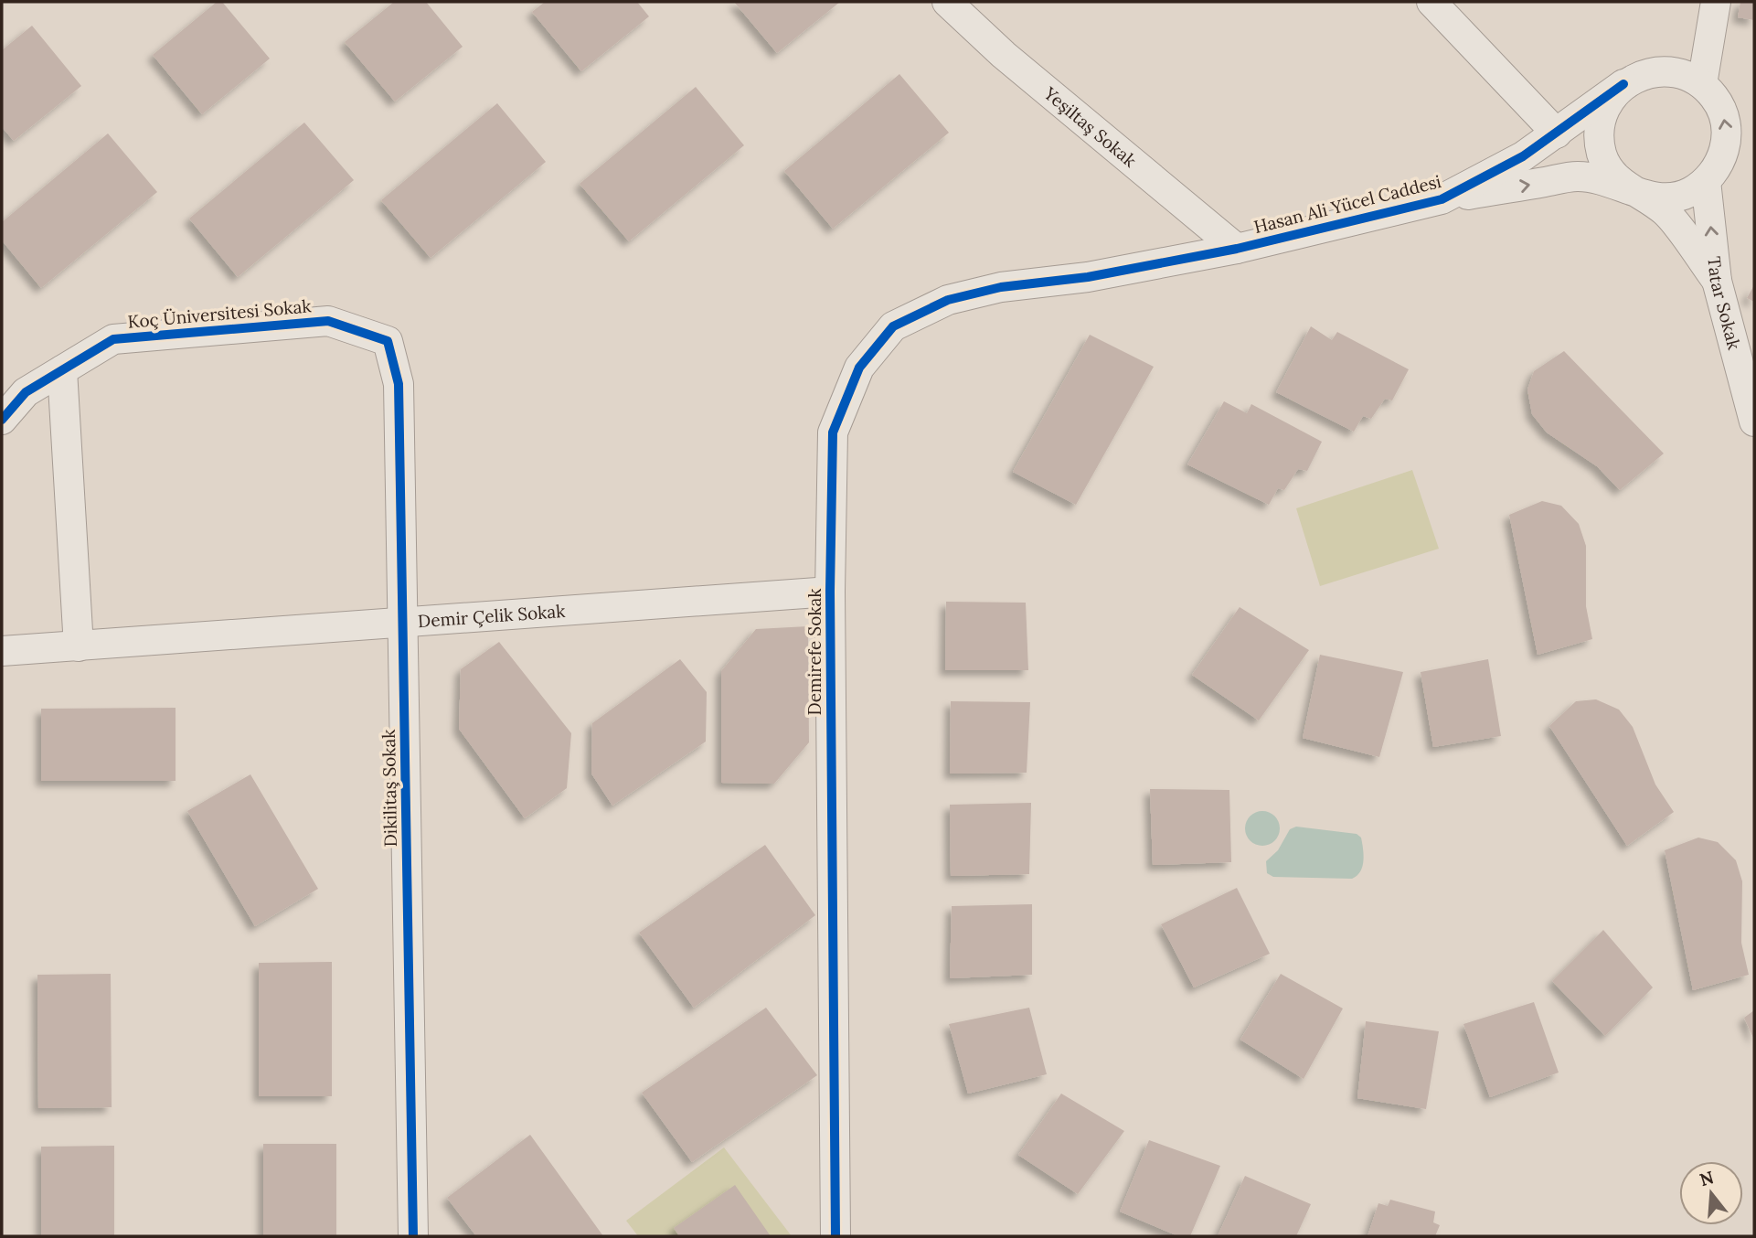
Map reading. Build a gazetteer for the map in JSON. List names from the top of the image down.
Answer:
{
  "streets": {
    "street": [
      "Yeşiltaş Sokak",
      "Hasan Ali Yücel Caddesi",
      "Tatar Sokak",
      "Koç Üniversitesi Sokak",
      "Demir Çelik Sokak",
      "Demirefe Sokak",
      "Dikilitaş Sokak"
    ]
  },
  "crossings": [
    ["Yeşiltaş Sokak", "Hasan Ali Yücel Caddesi"],
    ["Hasan Ali Yücel Caddesi", "Tatar Sokak"],
    ["Hasan Ali Yücel Caddesi", "Demirefe Sokak"],
    ["Koç Üniversitesi Sokak", "Dikilitaş Sokak"],
    ["Demir Çelik Sokak", "Demirefe Sokak"],
    ["Demir Çelik Sokak", "Dikilitaş Sokak"]
  ],
  "one_way": ["Tatar Sokak"],
  "north": "top"
}
